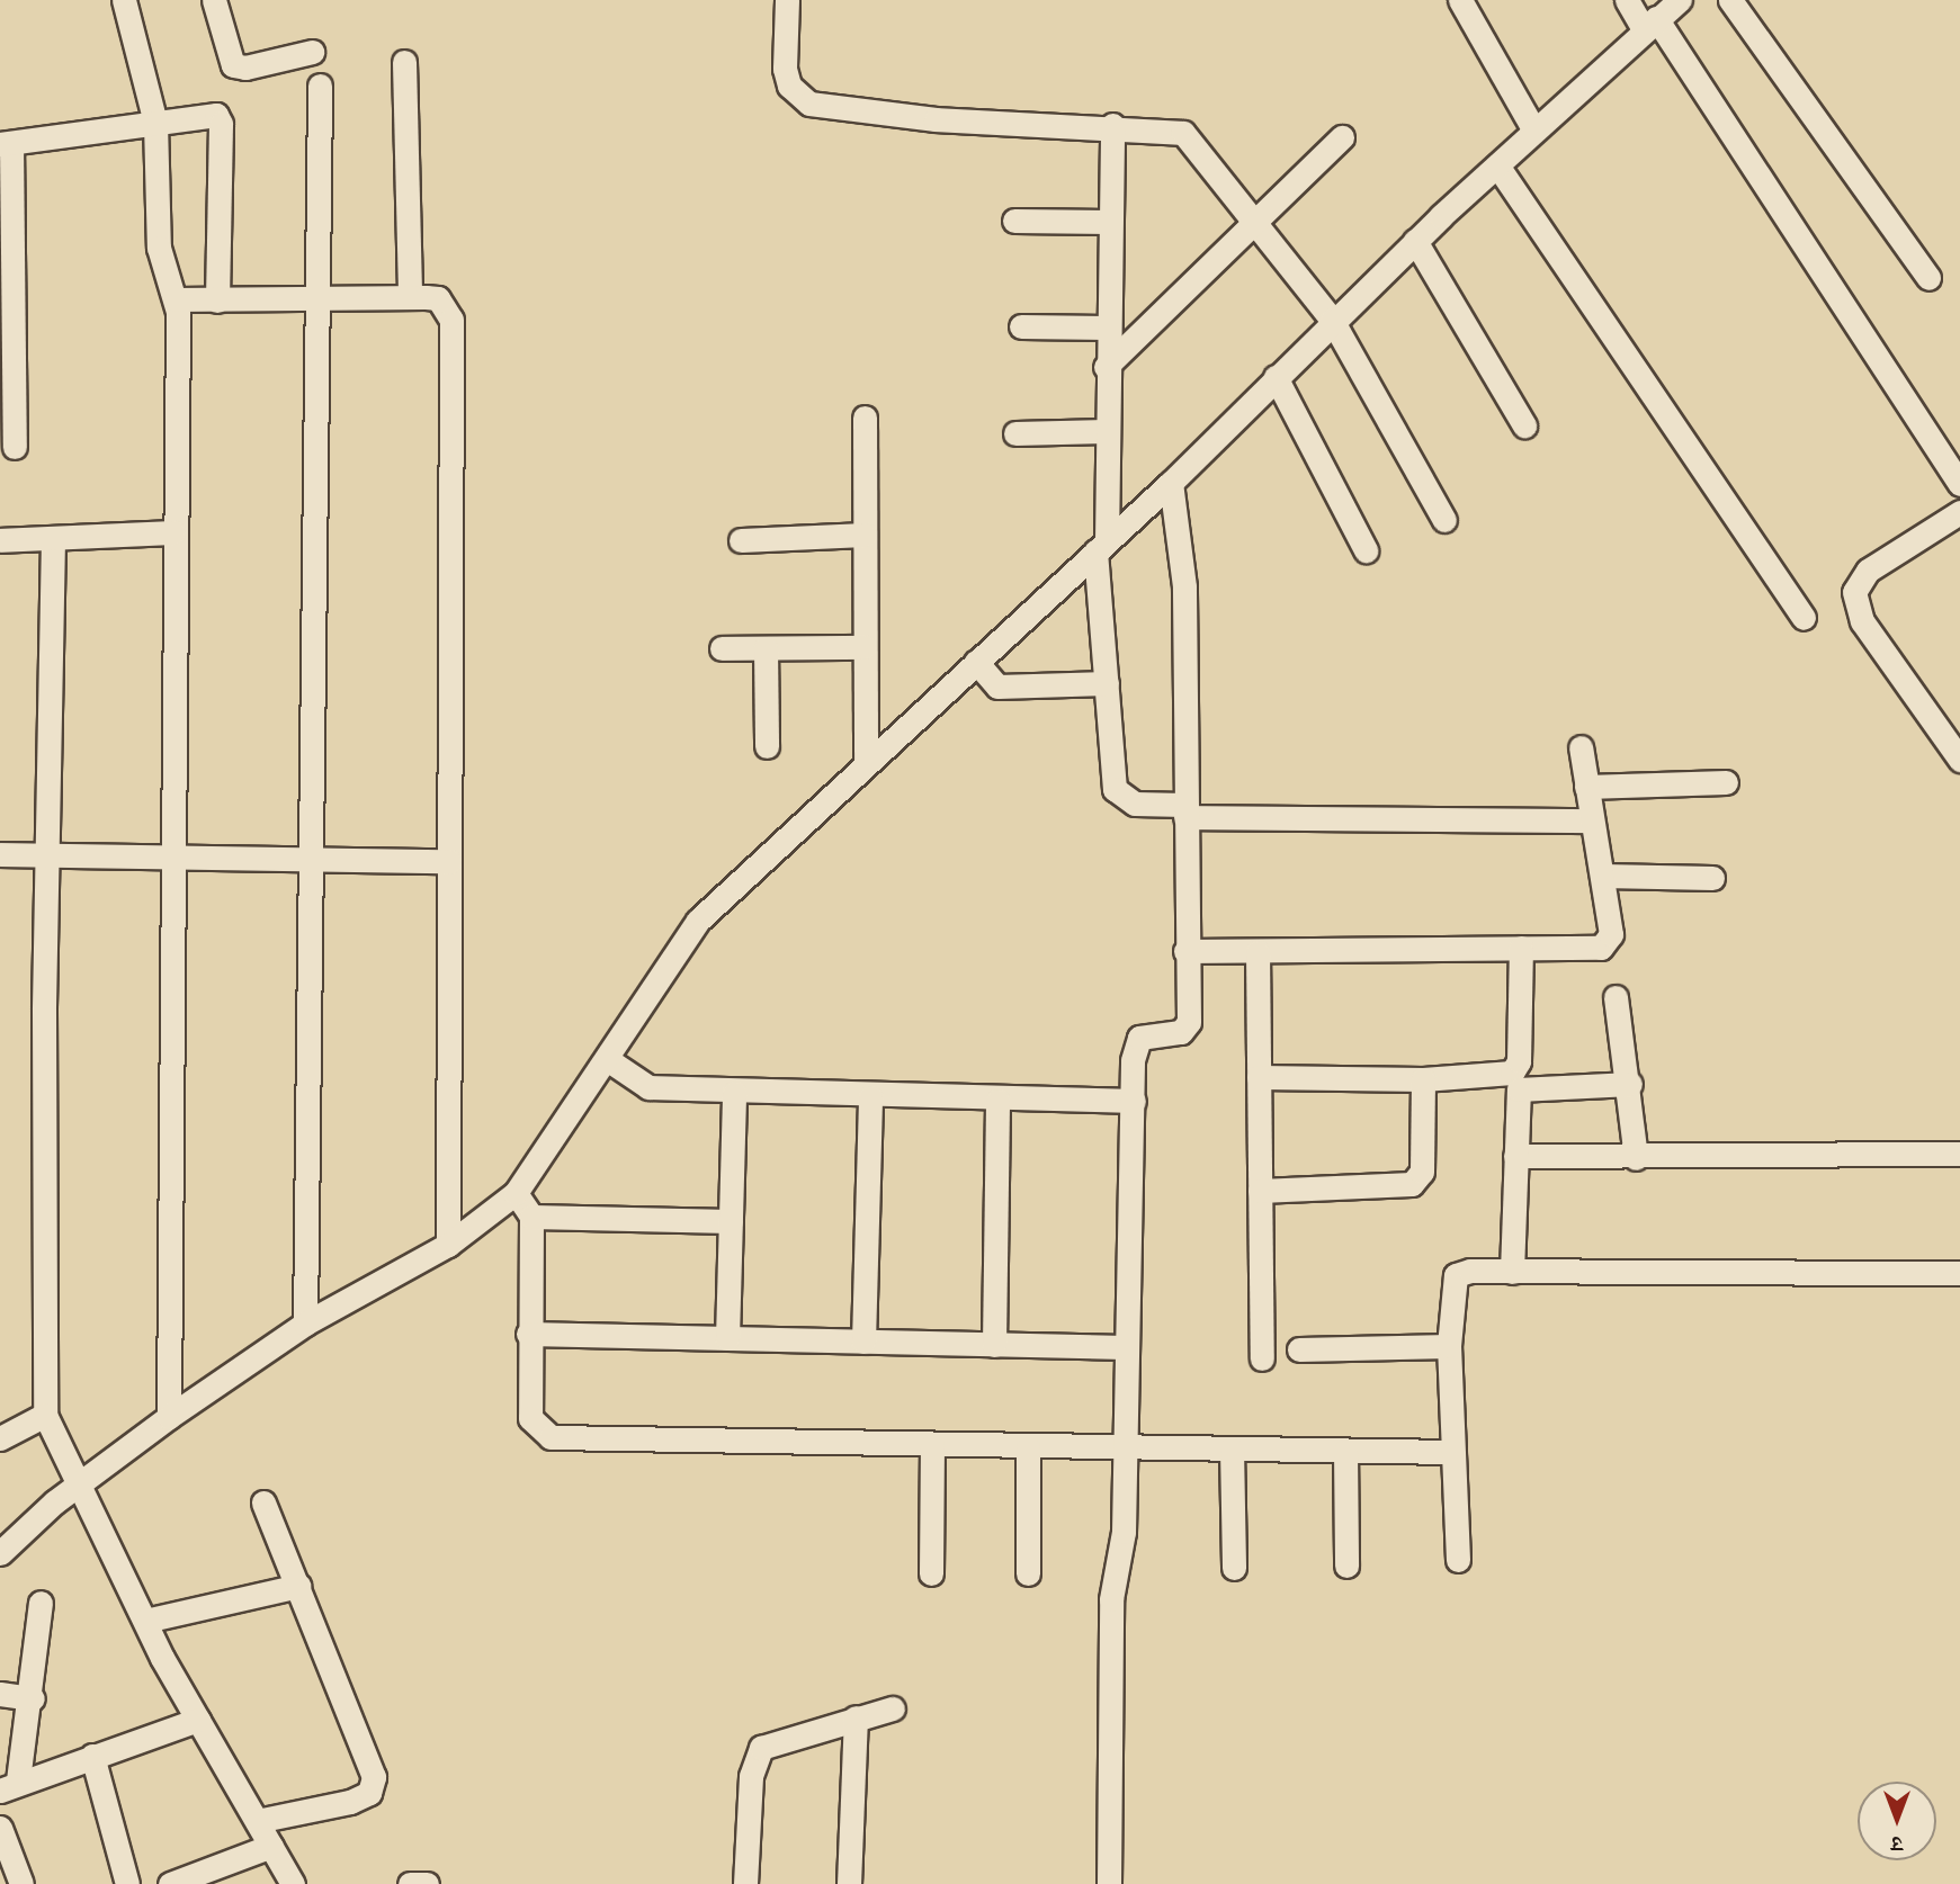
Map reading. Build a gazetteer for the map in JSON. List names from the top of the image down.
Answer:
{
  "north": "bottom"
}
